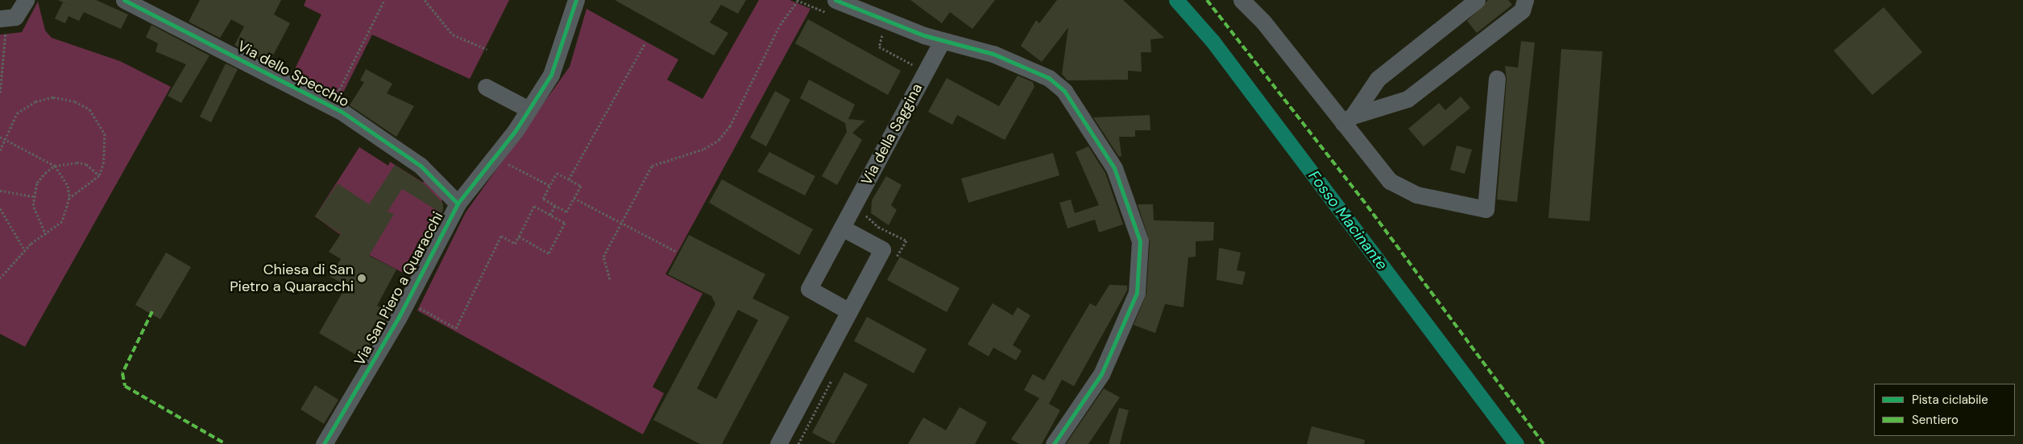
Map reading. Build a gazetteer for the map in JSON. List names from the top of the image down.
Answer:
{
  "streets": {
    "street": ["Via dello Specchio", "Via della Saggina", "Via San Piero a Quaracchi"]
  },
  "crossings": [
    ["Via dello Specchio", "Via San Piero a Quaracchi"]
  ],
  "water": ["Fosso Macinante"],
  "places": ["Chiesa di San Pietro a Quaracchi"],
  "legend": ["Pista ciclabile", "Sentiero"]
}
